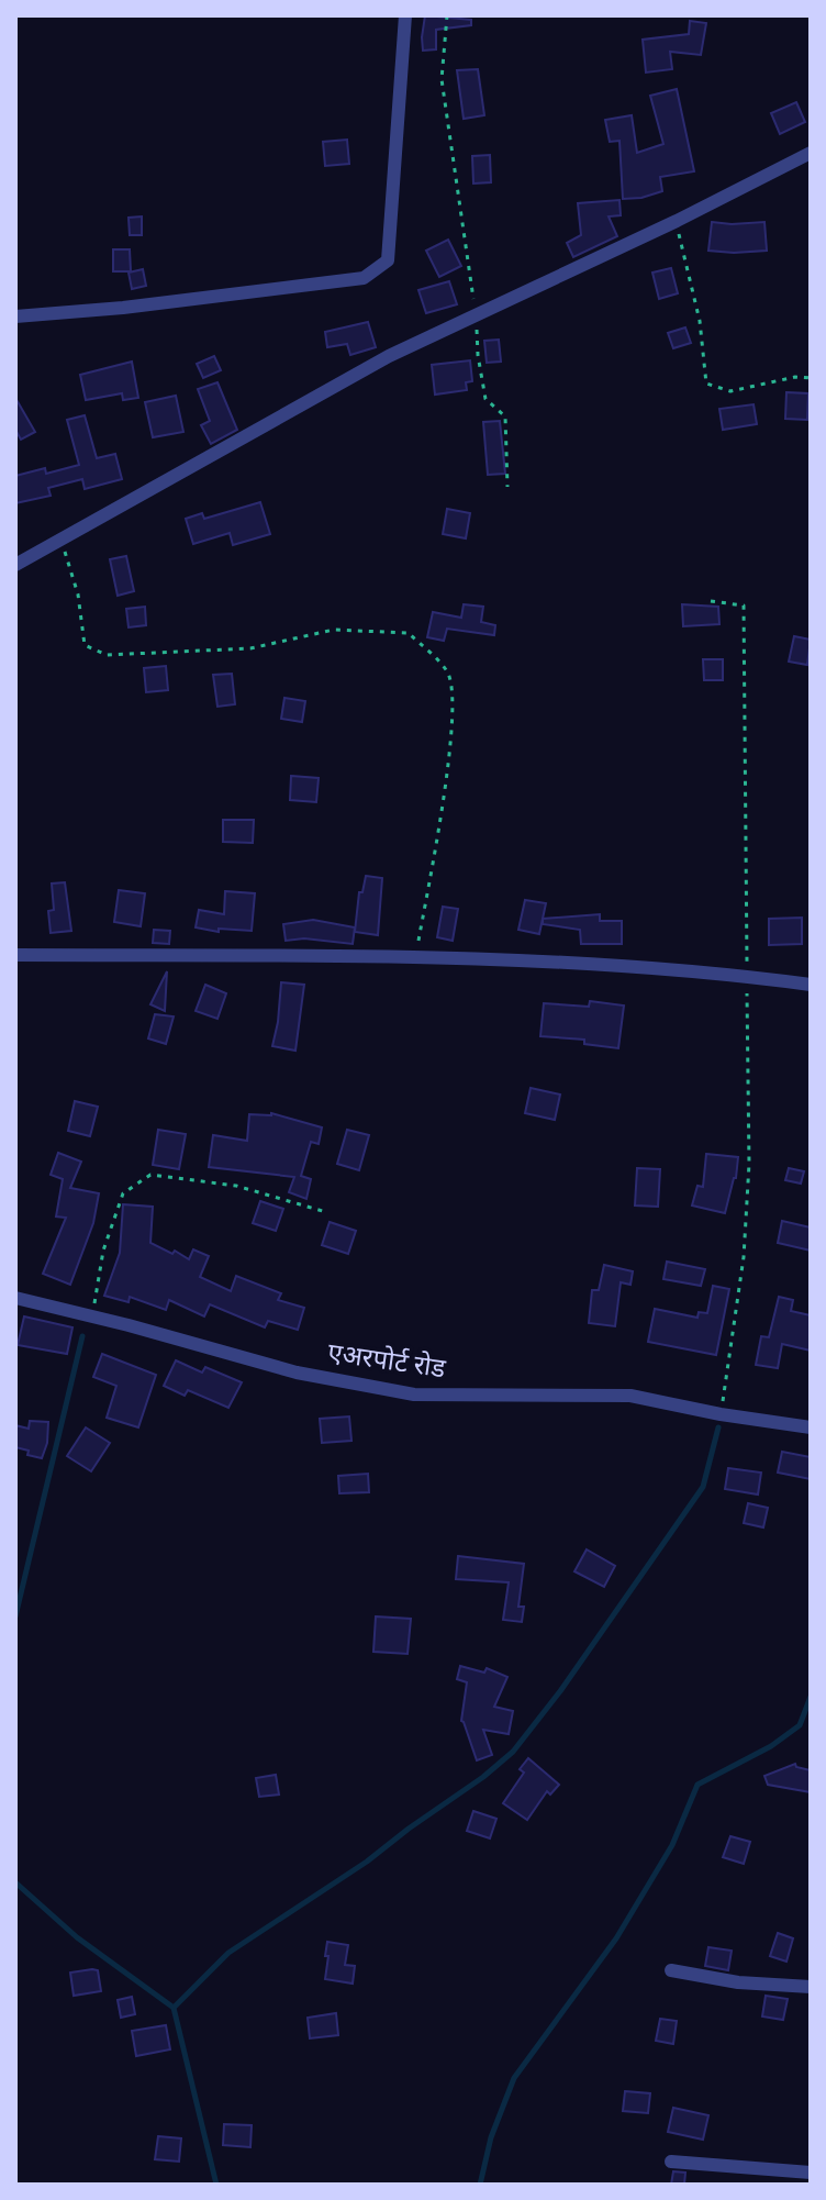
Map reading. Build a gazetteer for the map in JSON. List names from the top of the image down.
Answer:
{
  "streets": {
    "street": ["एअरपोर्ट रोड"]
  }
}
